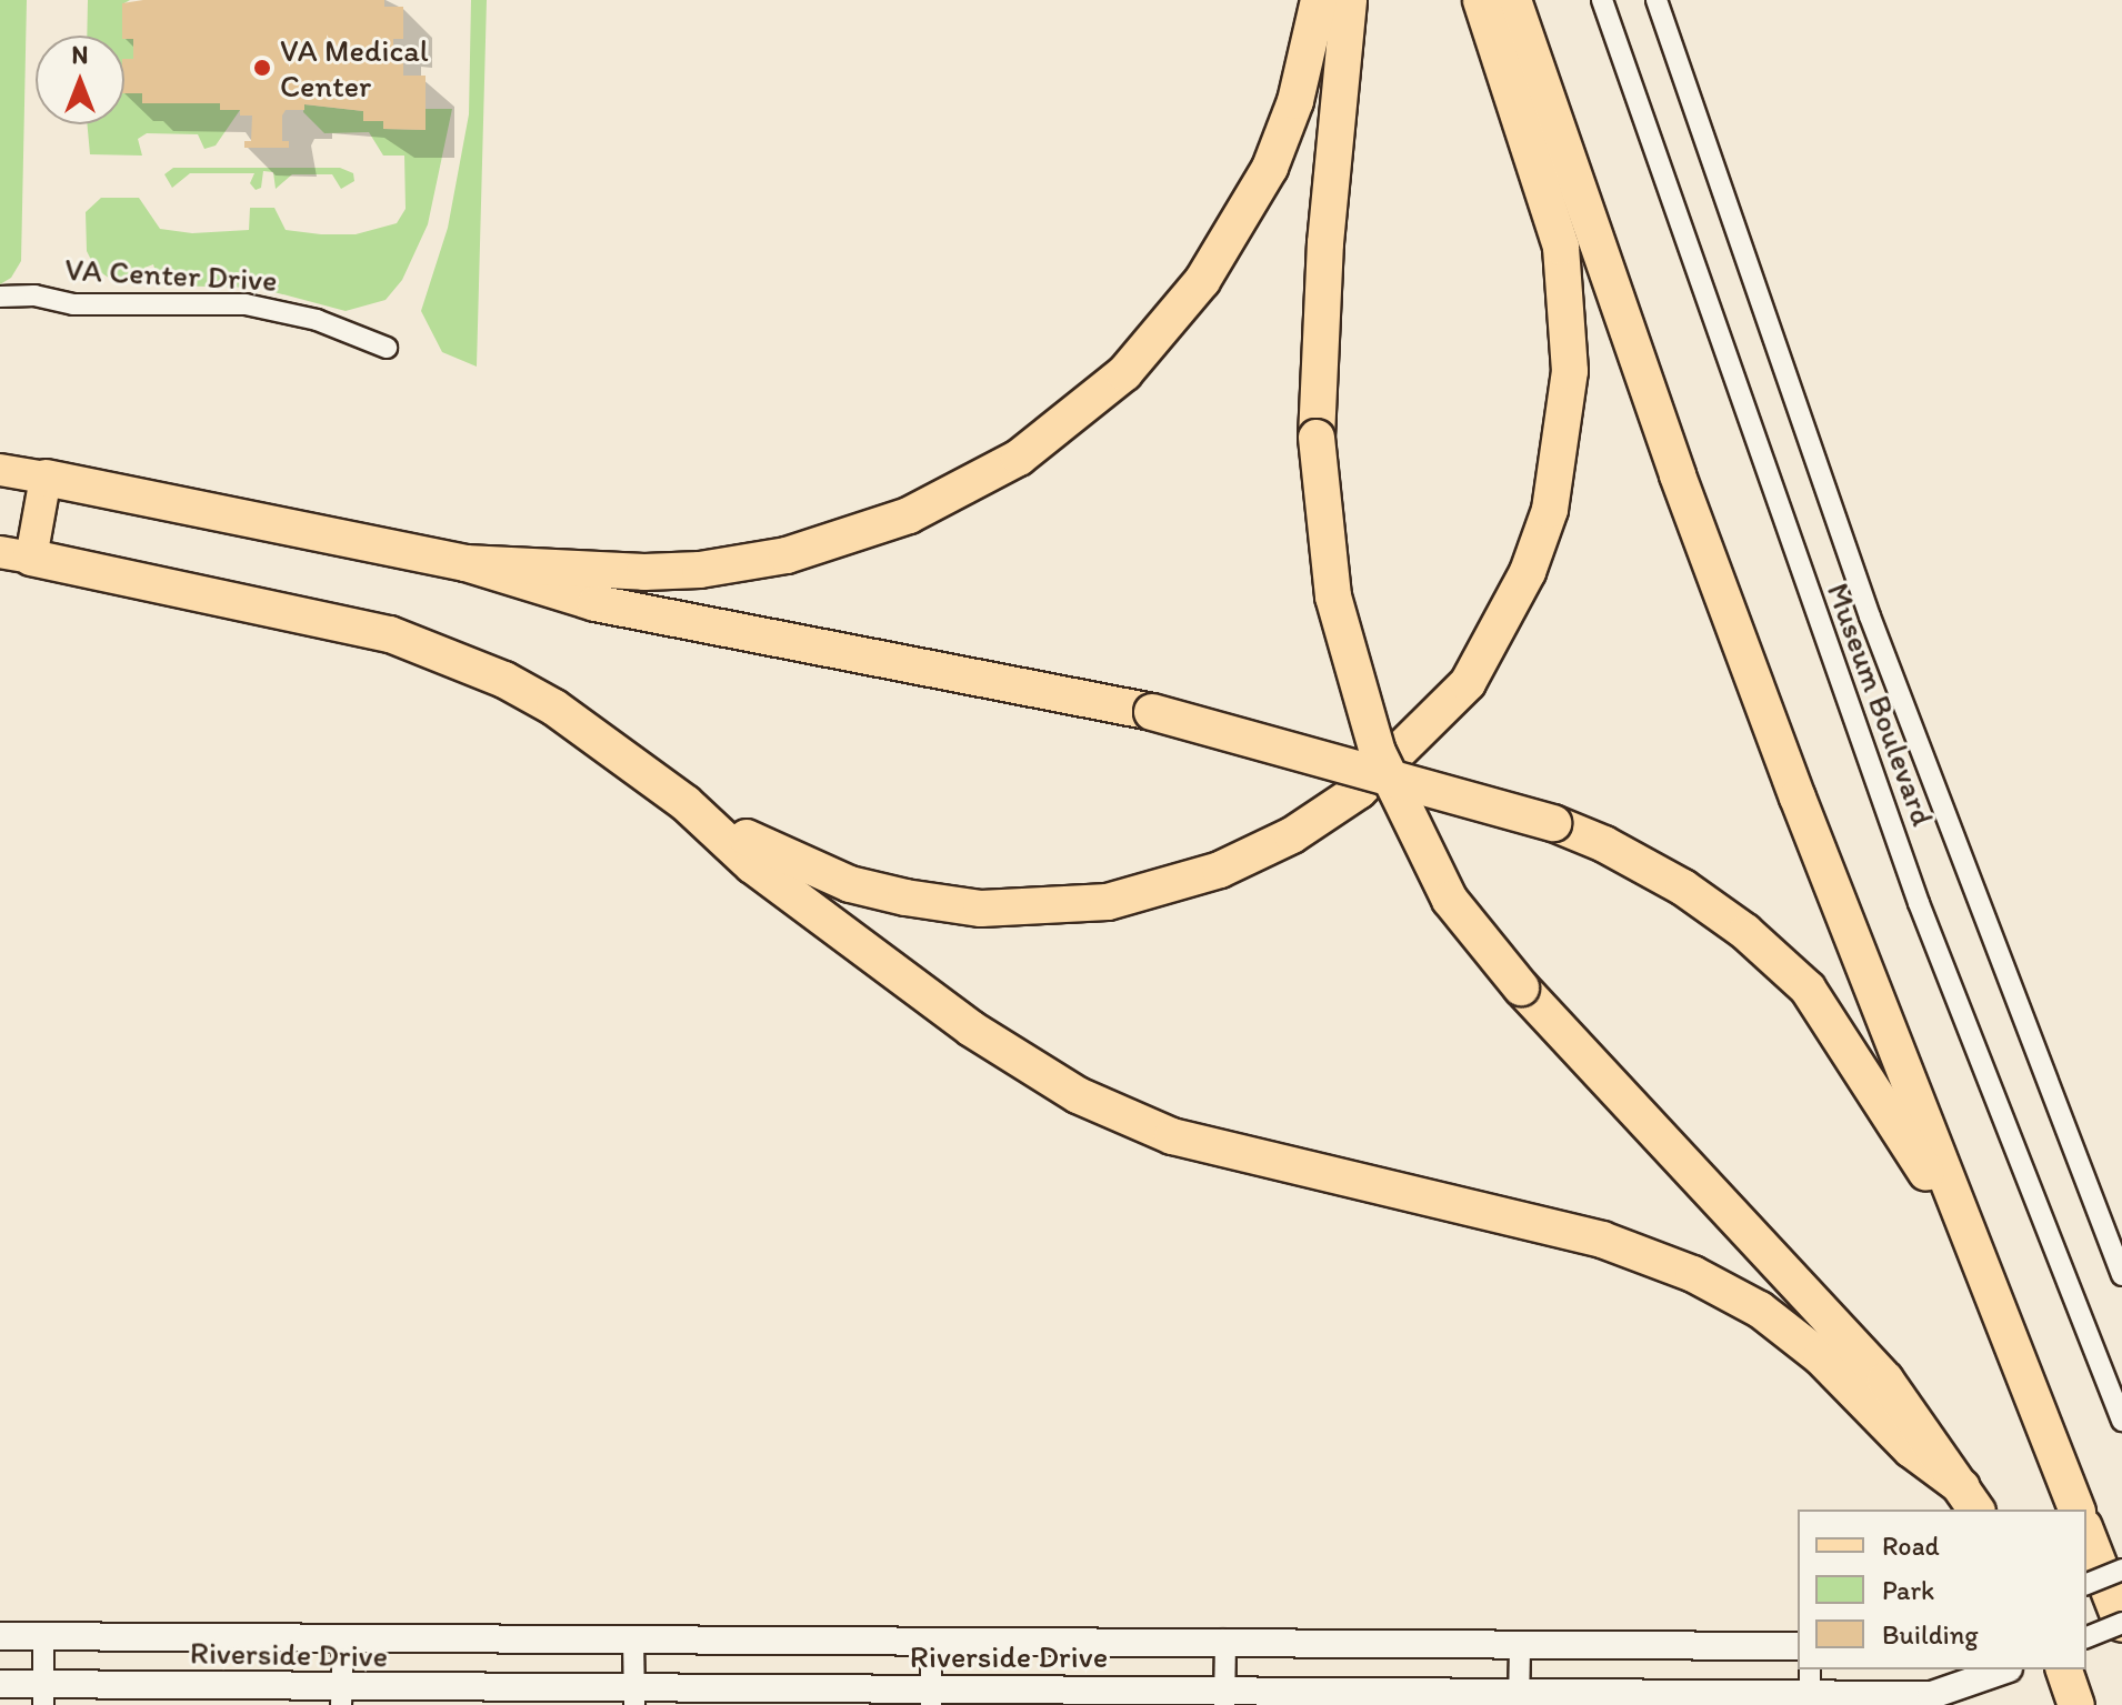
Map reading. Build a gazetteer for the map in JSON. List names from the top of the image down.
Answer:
{
  "streets": {
    "street": ["VA Center Drive", "Museum Boulevard", "Riverside Drive"]
  },
  "places": ["VA Medical Center"],
  "legend": ["Road", "Park", "Building"],
  "north": "top"
}
